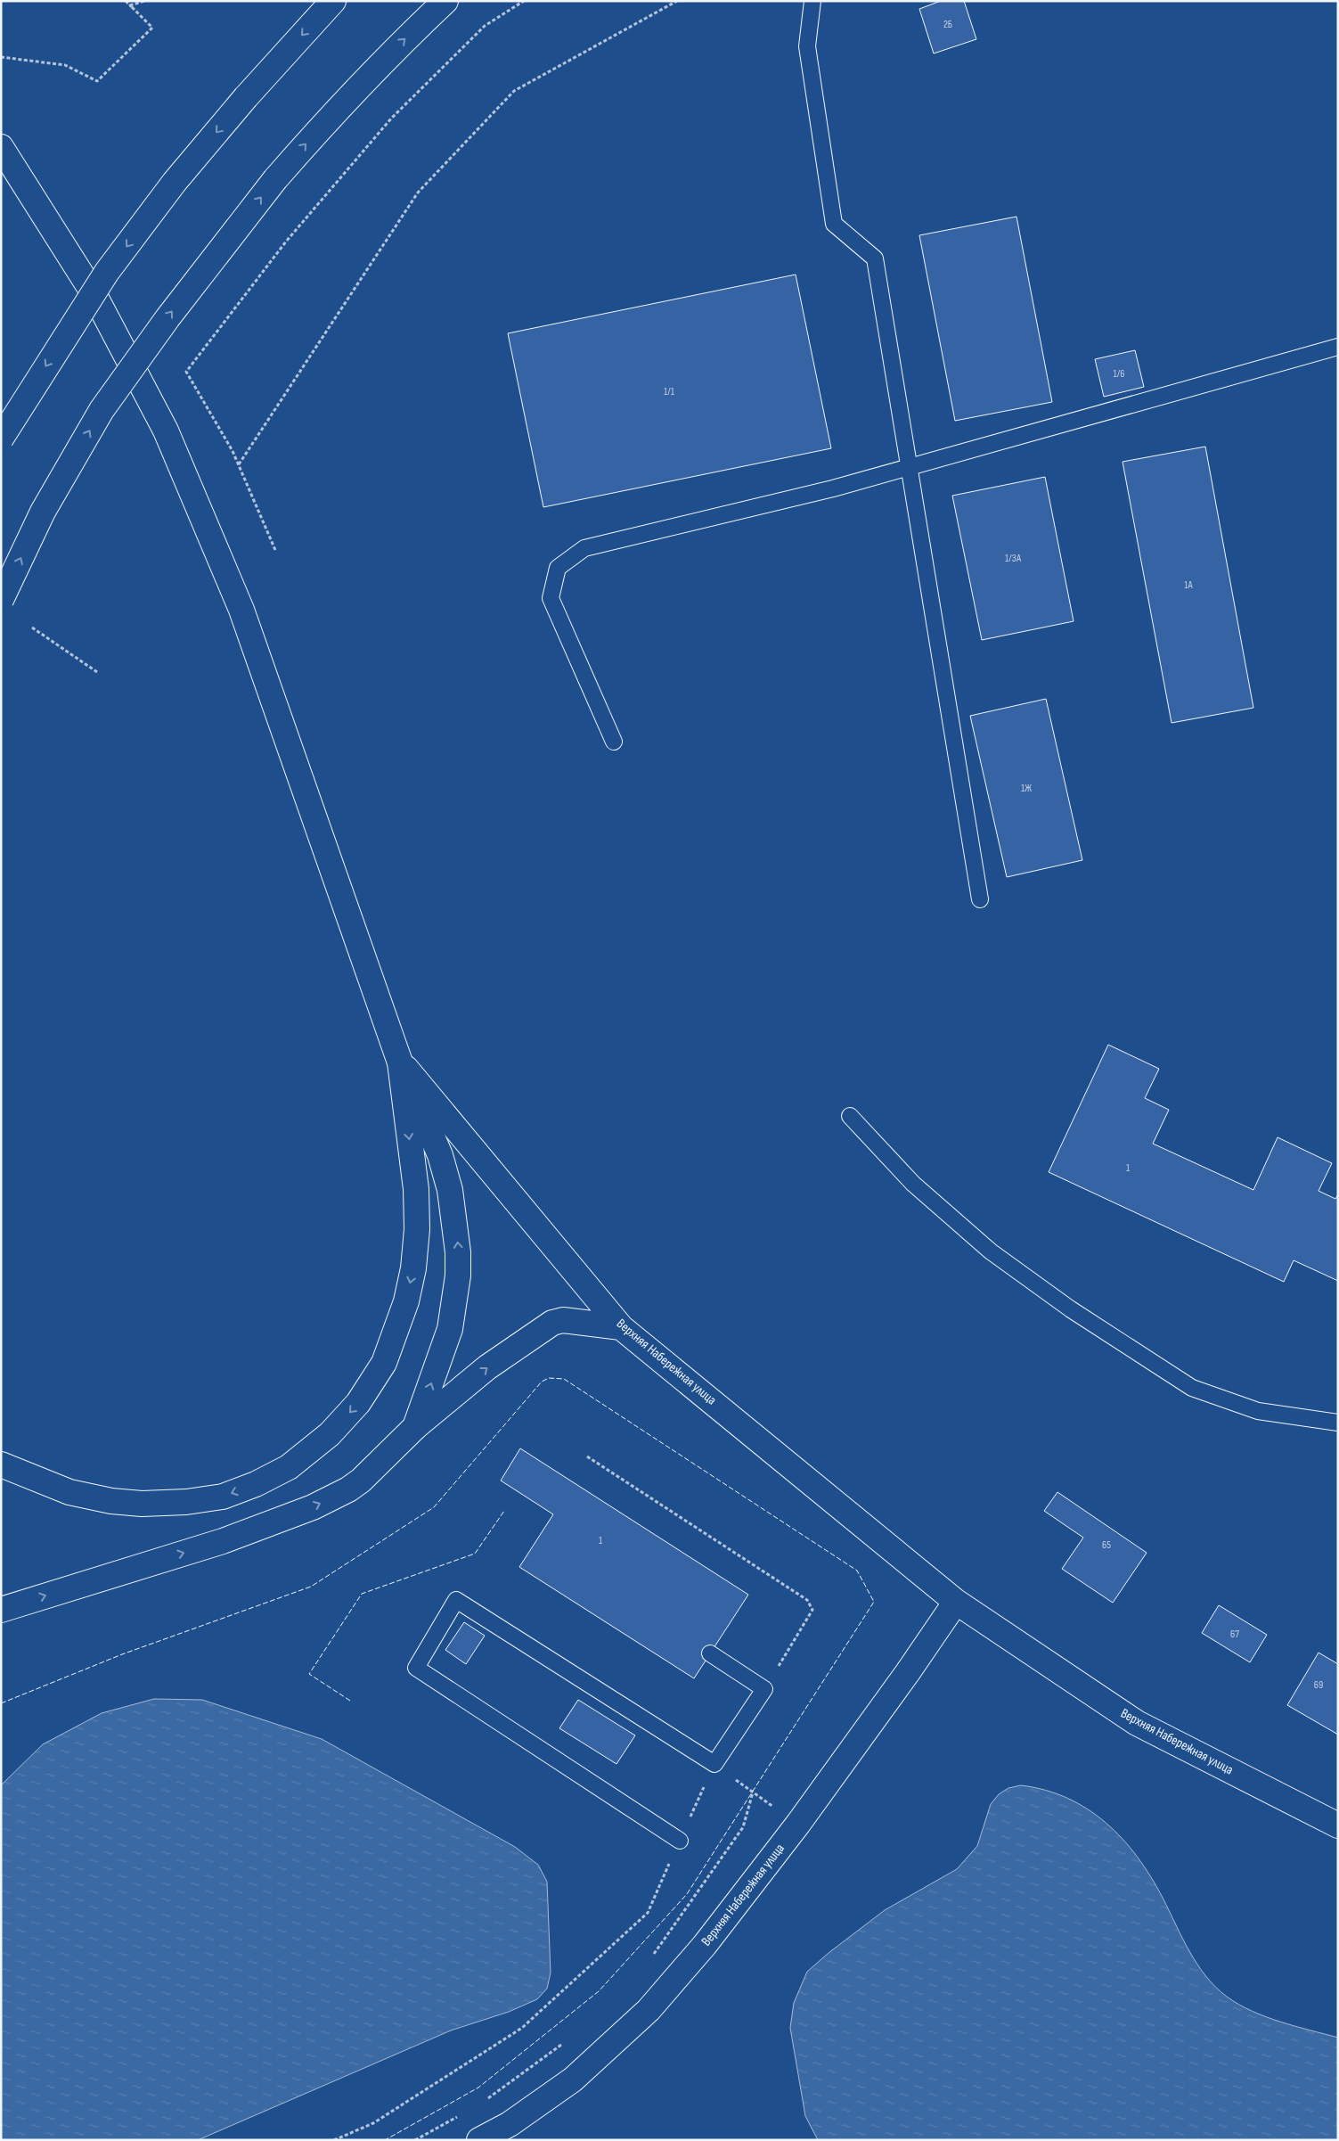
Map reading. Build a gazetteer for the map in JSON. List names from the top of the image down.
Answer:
{
  "streets": {
    "main road": ["Верхняя Набережная улица"]
  },
  "house_numbers": [
    "2Б",
    "1/6",
    "1/1",
    "1/3А",
    "1А",
    "1Ж",
    "1",
    "1",
    "65",
    "67",
    "69"
  ]
}
